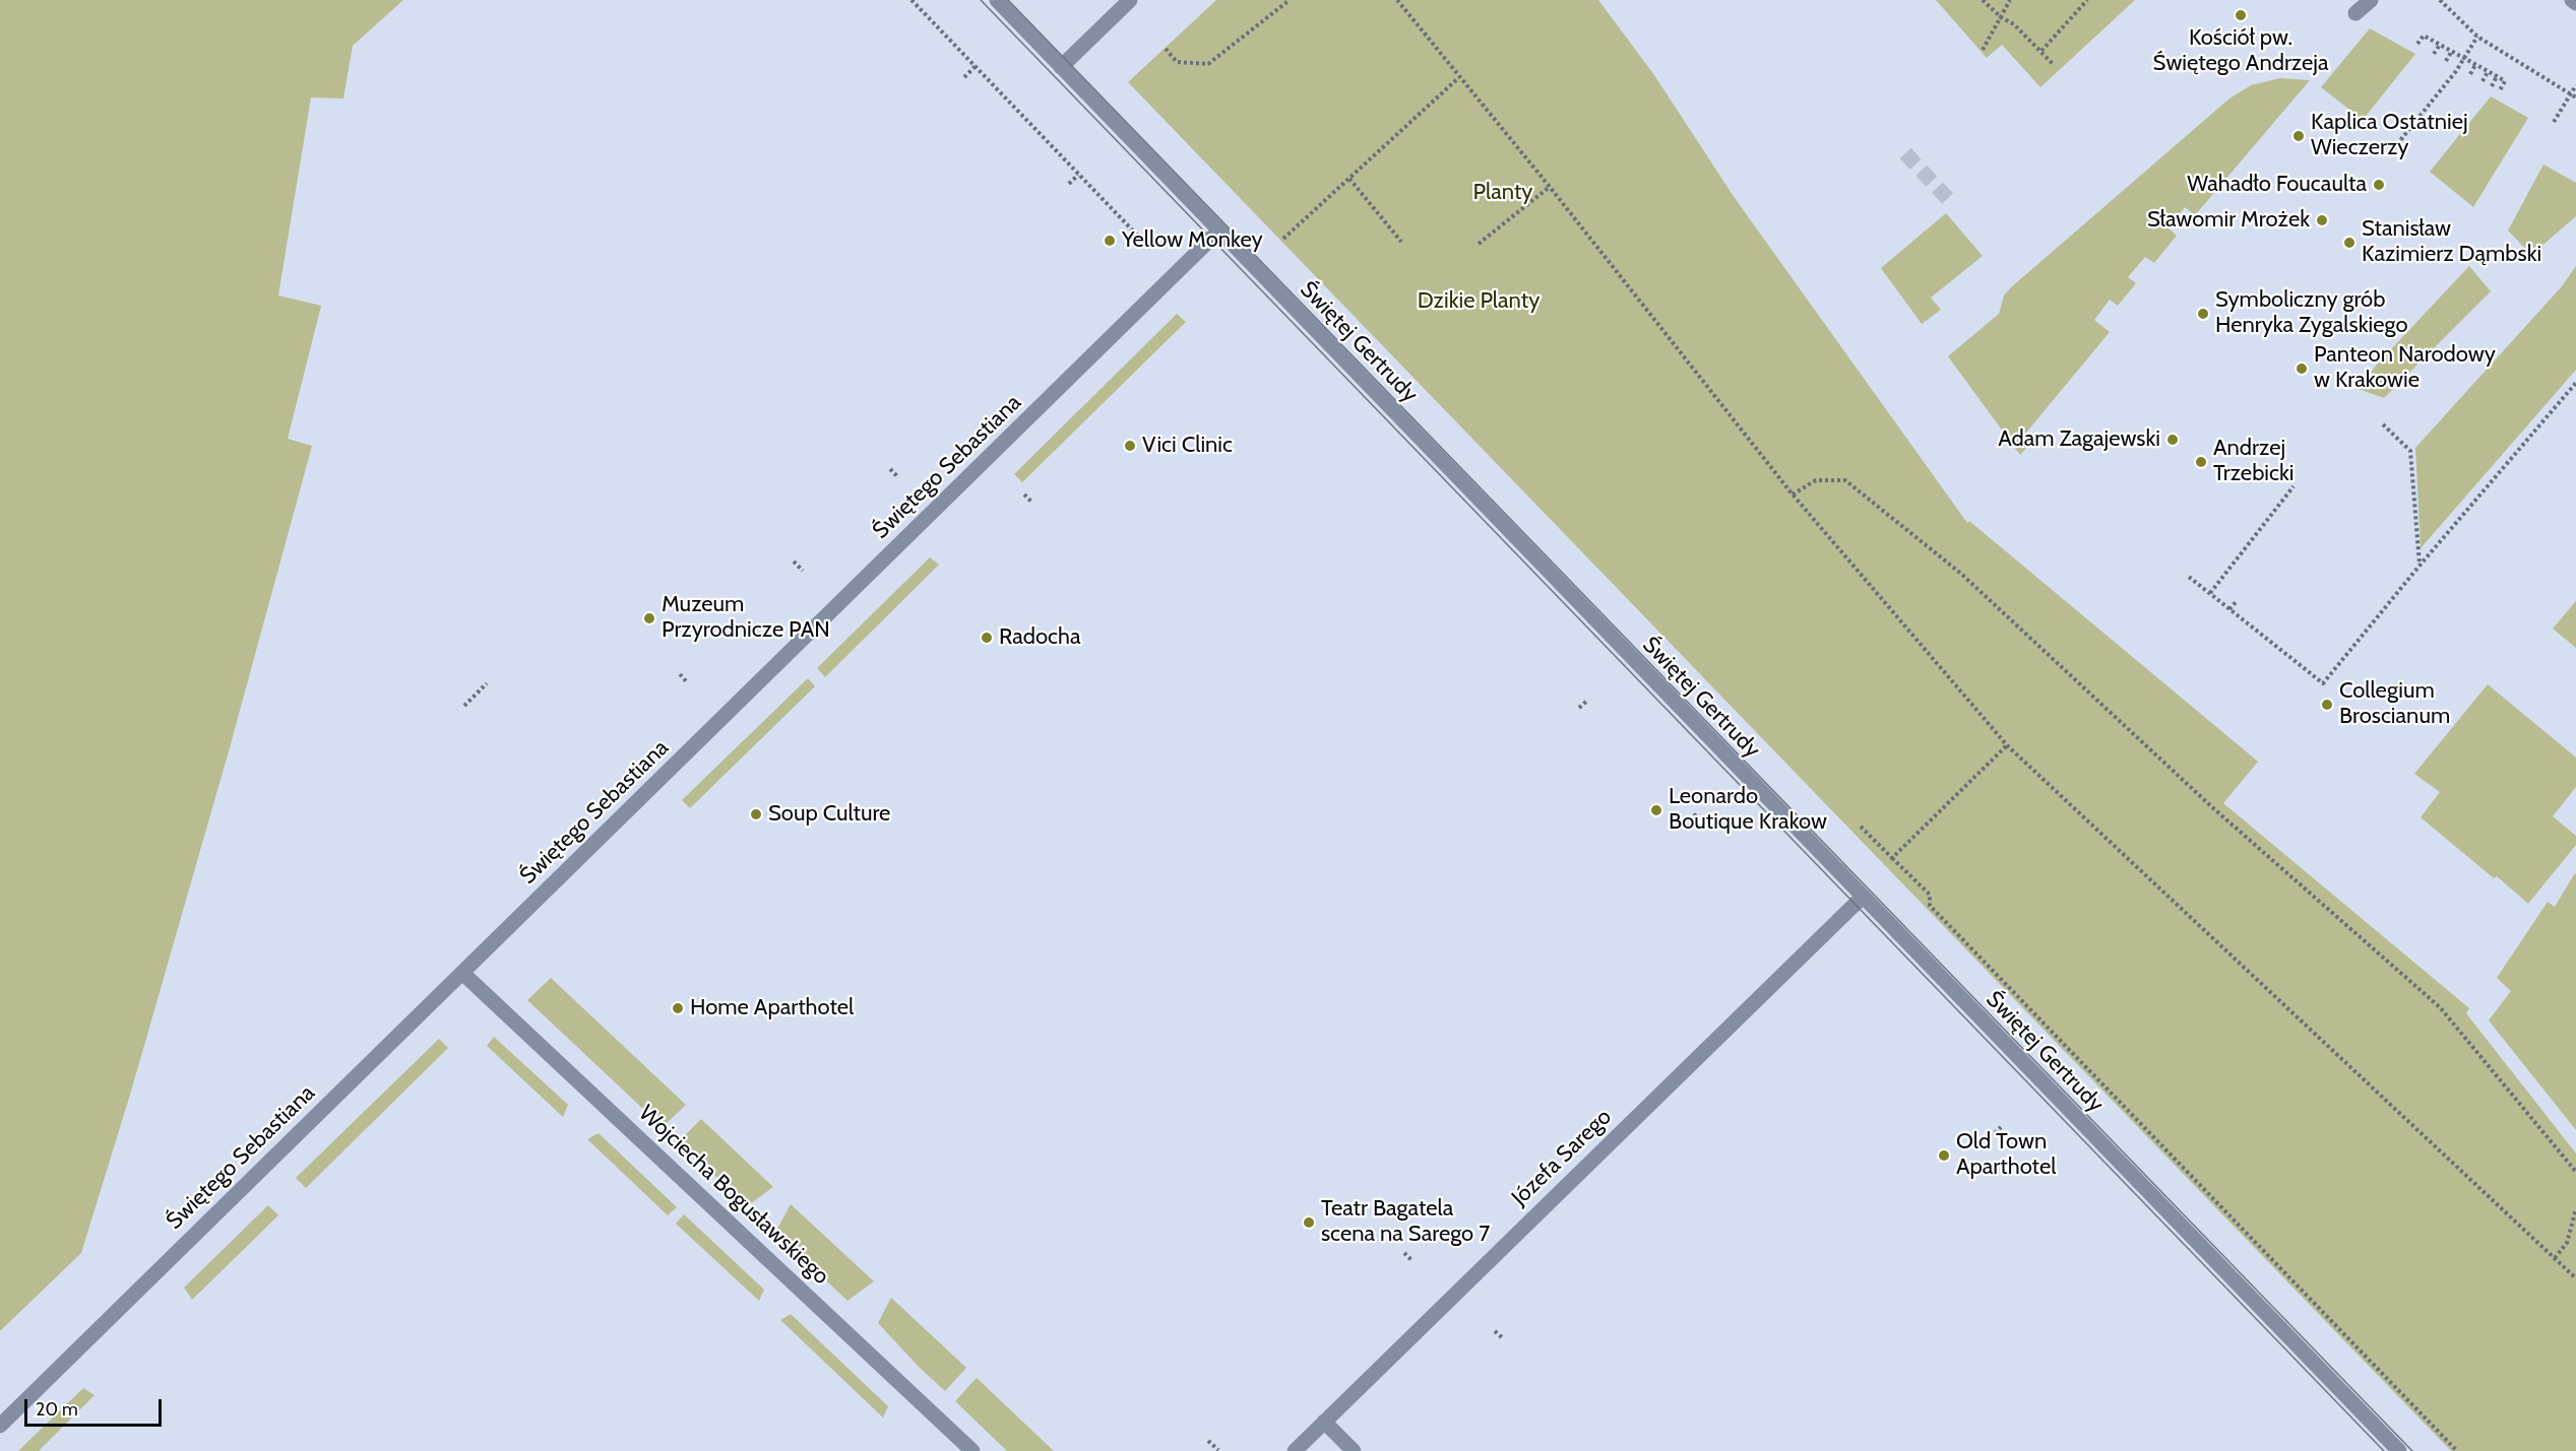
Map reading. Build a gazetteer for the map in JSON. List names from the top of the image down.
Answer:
{
  "streets": {
    "street": [
      "Świętej Gertrudy",
      "Świętego Sebastiana",
      "Józefa Sarego",
      "Wojciecha Bogusławskiego"
    ]
  },
  "crossings": [
    ["Świętej Gertrudy", "Świętego Sebastiana"],
    ["Świętej Gertrudy", "Józefa Sarego"],
    ["Świętego Sebastiana", "Wojciecha Bogusławskiego"]
  ],
  "parks": ["Planty", "Dzikie Planty"],
  "places": [
    "Kościół pw. Świętego Andrzeja",
    "Kaplica Ostatniej Wieczerzy",
    "Wahadło Foucaulta",
    "Sławomir Mrożek",
    "Yellow Monkey",
    "Stanisław Kazimierz Dąmbski",
    "Symboliczny grób Henryka Zygalskiego",
    "Panteon Narodowy w Krakowie",
    "Adam Zagajewski",
    "Vici Clinic",
    "Andrzej Trzebicki",
    "Muzeum Przyrodnicze PAN",
    "Radocha",
    "Collegium Broscianum",
    "Leonardo Boutique Krakow",
    "Soup Culture",
    "Home Aparthotel",
    "Old Town Aparthotel",
    "Teatr Bagatela scena na Sarego 7"
  ],
  "scale_bar": "20 m"
}
